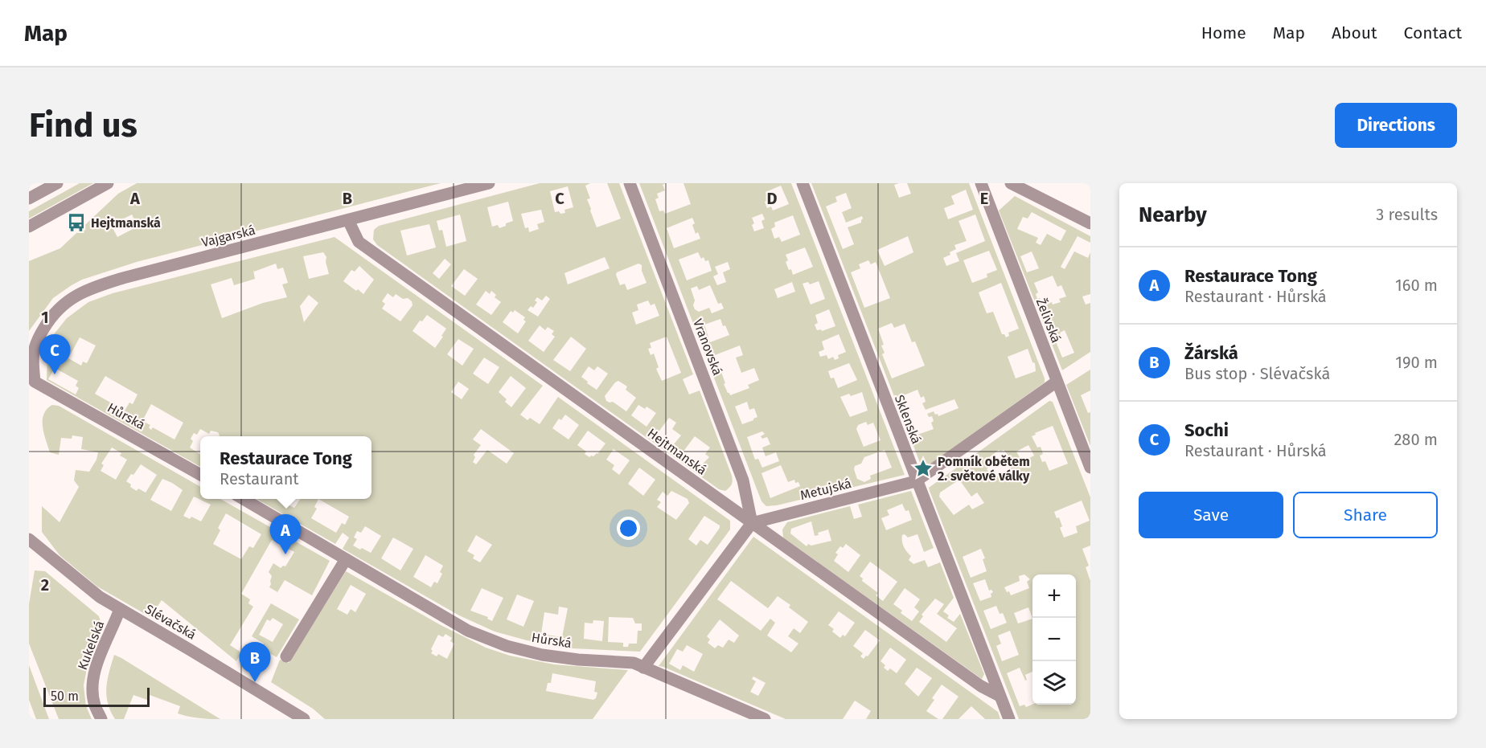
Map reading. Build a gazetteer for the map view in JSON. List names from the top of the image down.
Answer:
{
  "streets": {
    "street": [
      "Vajgarská",
      "Želivská",
      "Vranovská",
      "Hůrská",
      "Sklenská",
      "Hejtmanská",
      "Metujská",
      "Slévačská",
      "Kukelská"
    ]
  },
  "crossings": [
    ["Vajgarská", "Hůrská"],
    ["Vajgarská", "Hejtmanská"],
    ["Želivská", "Metujská"],
    ["Vranovská", "Hejtmanská"],
    ["Vranovská", "Metujská"],
    ["Sklenská", "Hejtmanská"],
    ["Sklenská", "Metujská"],
    ["Hejtmanská", "Metujská"],
    ["Slévačská", "Kukelská"]
  ],
  "places": {
    "bus stop": ["Hejtmanská"],
    "place": ["Pomník obětem 2. světové války"]
  },
  "scale_bar": "50 m",
  "page": {
    "header": "Map",
    "nav": [
      "Home",
      "Map",
      "About",
      "Contact"
    ],
    "buttons": [
      "Directions",
      ["Save", "Share"]
    ],
    "title": "Find us",
    "heading": ["Nearby", "3 results"],
    "list": [
      {
        "mark": "A",
        "name": "Restaurace Tong",
        "note": "Restaurant · Hůrská",
        "value": "160 m"
      },
      {
        "mark": "B",
        "name": "Žárská",
        "note": "Bus stop · Slévačská",
        "value": "190 m"
      },
      {
        "mark": "C",
        "name": "Sochi",
        "note": "Restaurant · Hůrská",
        "value": "280 m"
      }
    ],
    "pins": ["C", "A", "B"],
    "popup": ["Restaurace Tong", "Restaurant"],
    "map_buttons": ["+", "−"],
    "scale": "50 m"
  },
  "grid": {
    "columns": [
      "A",
      "B",
      "C",
      "D",
      "E"
    ],
    "rows": ["1", "2"]
  }
}
